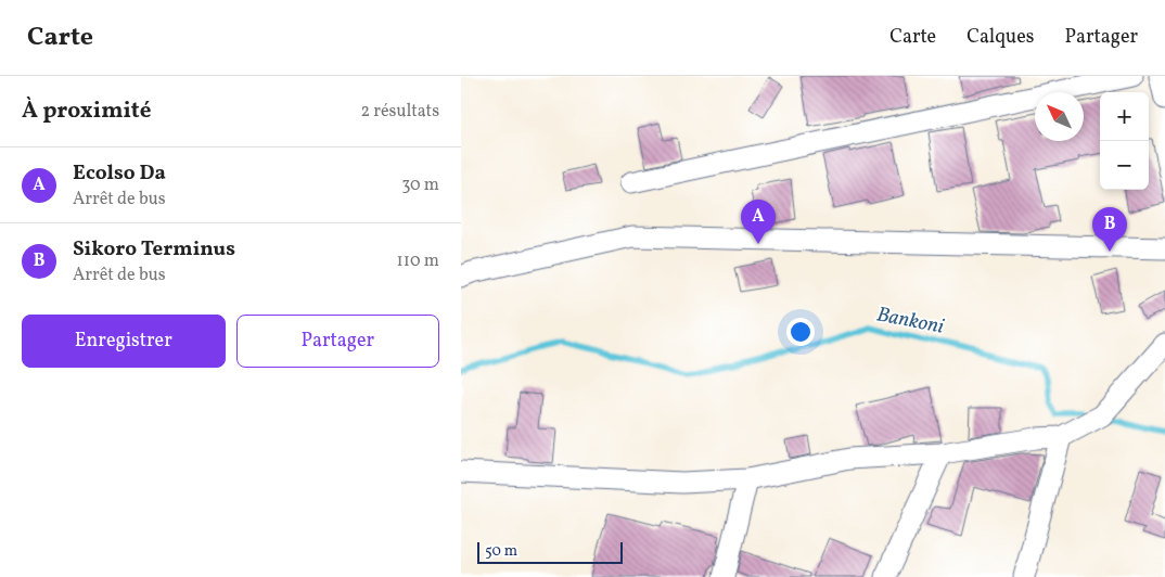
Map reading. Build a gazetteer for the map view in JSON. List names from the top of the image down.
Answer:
{
  "water": ["Bankoni"],
  "scale_bar": "50 m",
  "north": "top left",
  "page": {
    "header": "Carte",
    "nav": ["Carte", "Calques", "Partager"],
    "heading": ["À proximité", "2 résultats"],
    "map_buttons": ["+", "−"],
    "list": [
      {
        "mark": "A",
        "name": "Ecolso Da",
        "note": "Arrêt de bus",
        "value": "30 m"
      },
      {
        "mark": "B",
        "name": "Sikoro Terminus",
        "note": "Arrêt de bus",
        "value": "110 m"
      }
    ],
    "pins": ["A", "B"],
    "buttons": ["Enregistrer", "Partager"],
    "scale": "50 m"
  }
}
